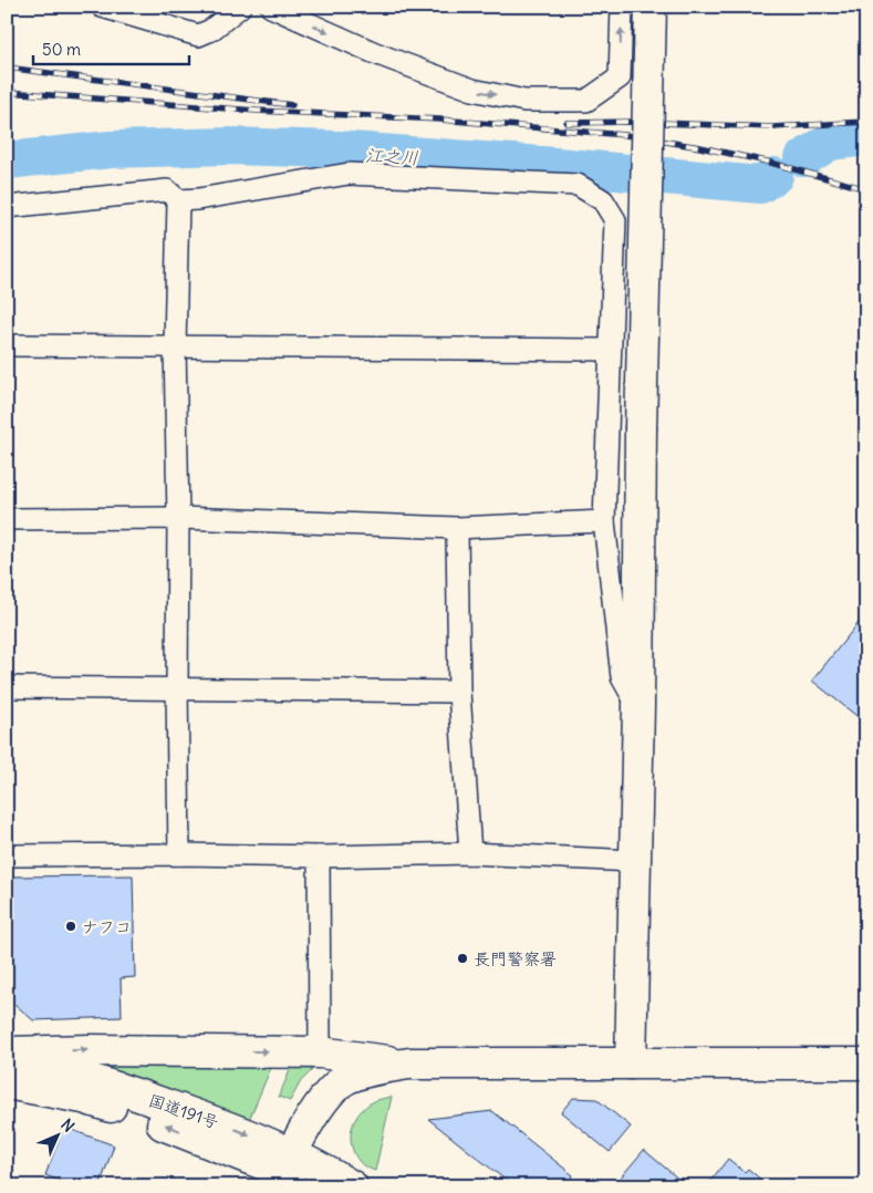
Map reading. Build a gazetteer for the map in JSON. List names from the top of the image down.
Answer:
{
  "streets": {
    "main road": ["国道191号"]
  },
  "water": ["江之川"],
  "places": ["ナフコ", "長門警察署"],
  "scale_bar": "50 m",
  "north": "top right"
}
